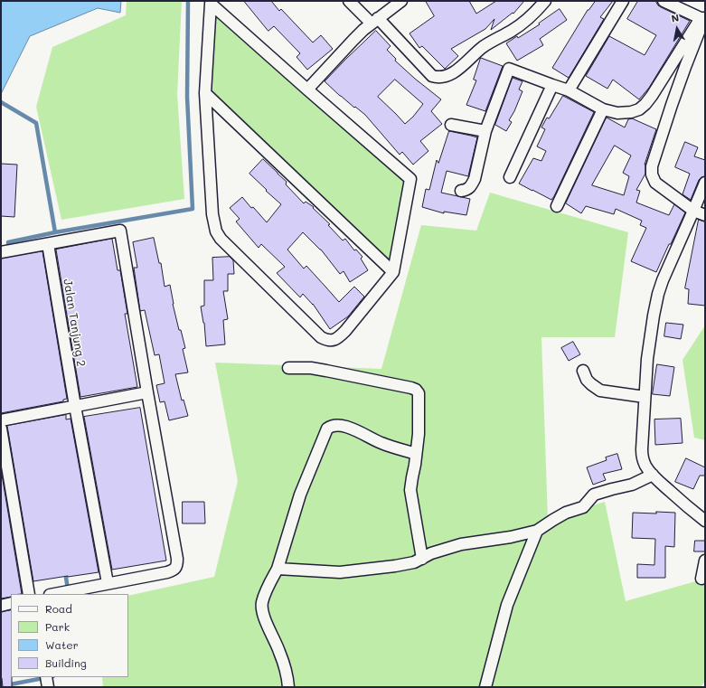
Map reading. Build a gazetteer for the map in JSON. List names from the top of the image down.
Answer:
{
  "streets": {
    "street": ["Jalan Tanjung 2"]
  },
  "legend": [
    "Road",
    "Park",
    "Water",
    "Building"
  ],
  "north": "top"
}
